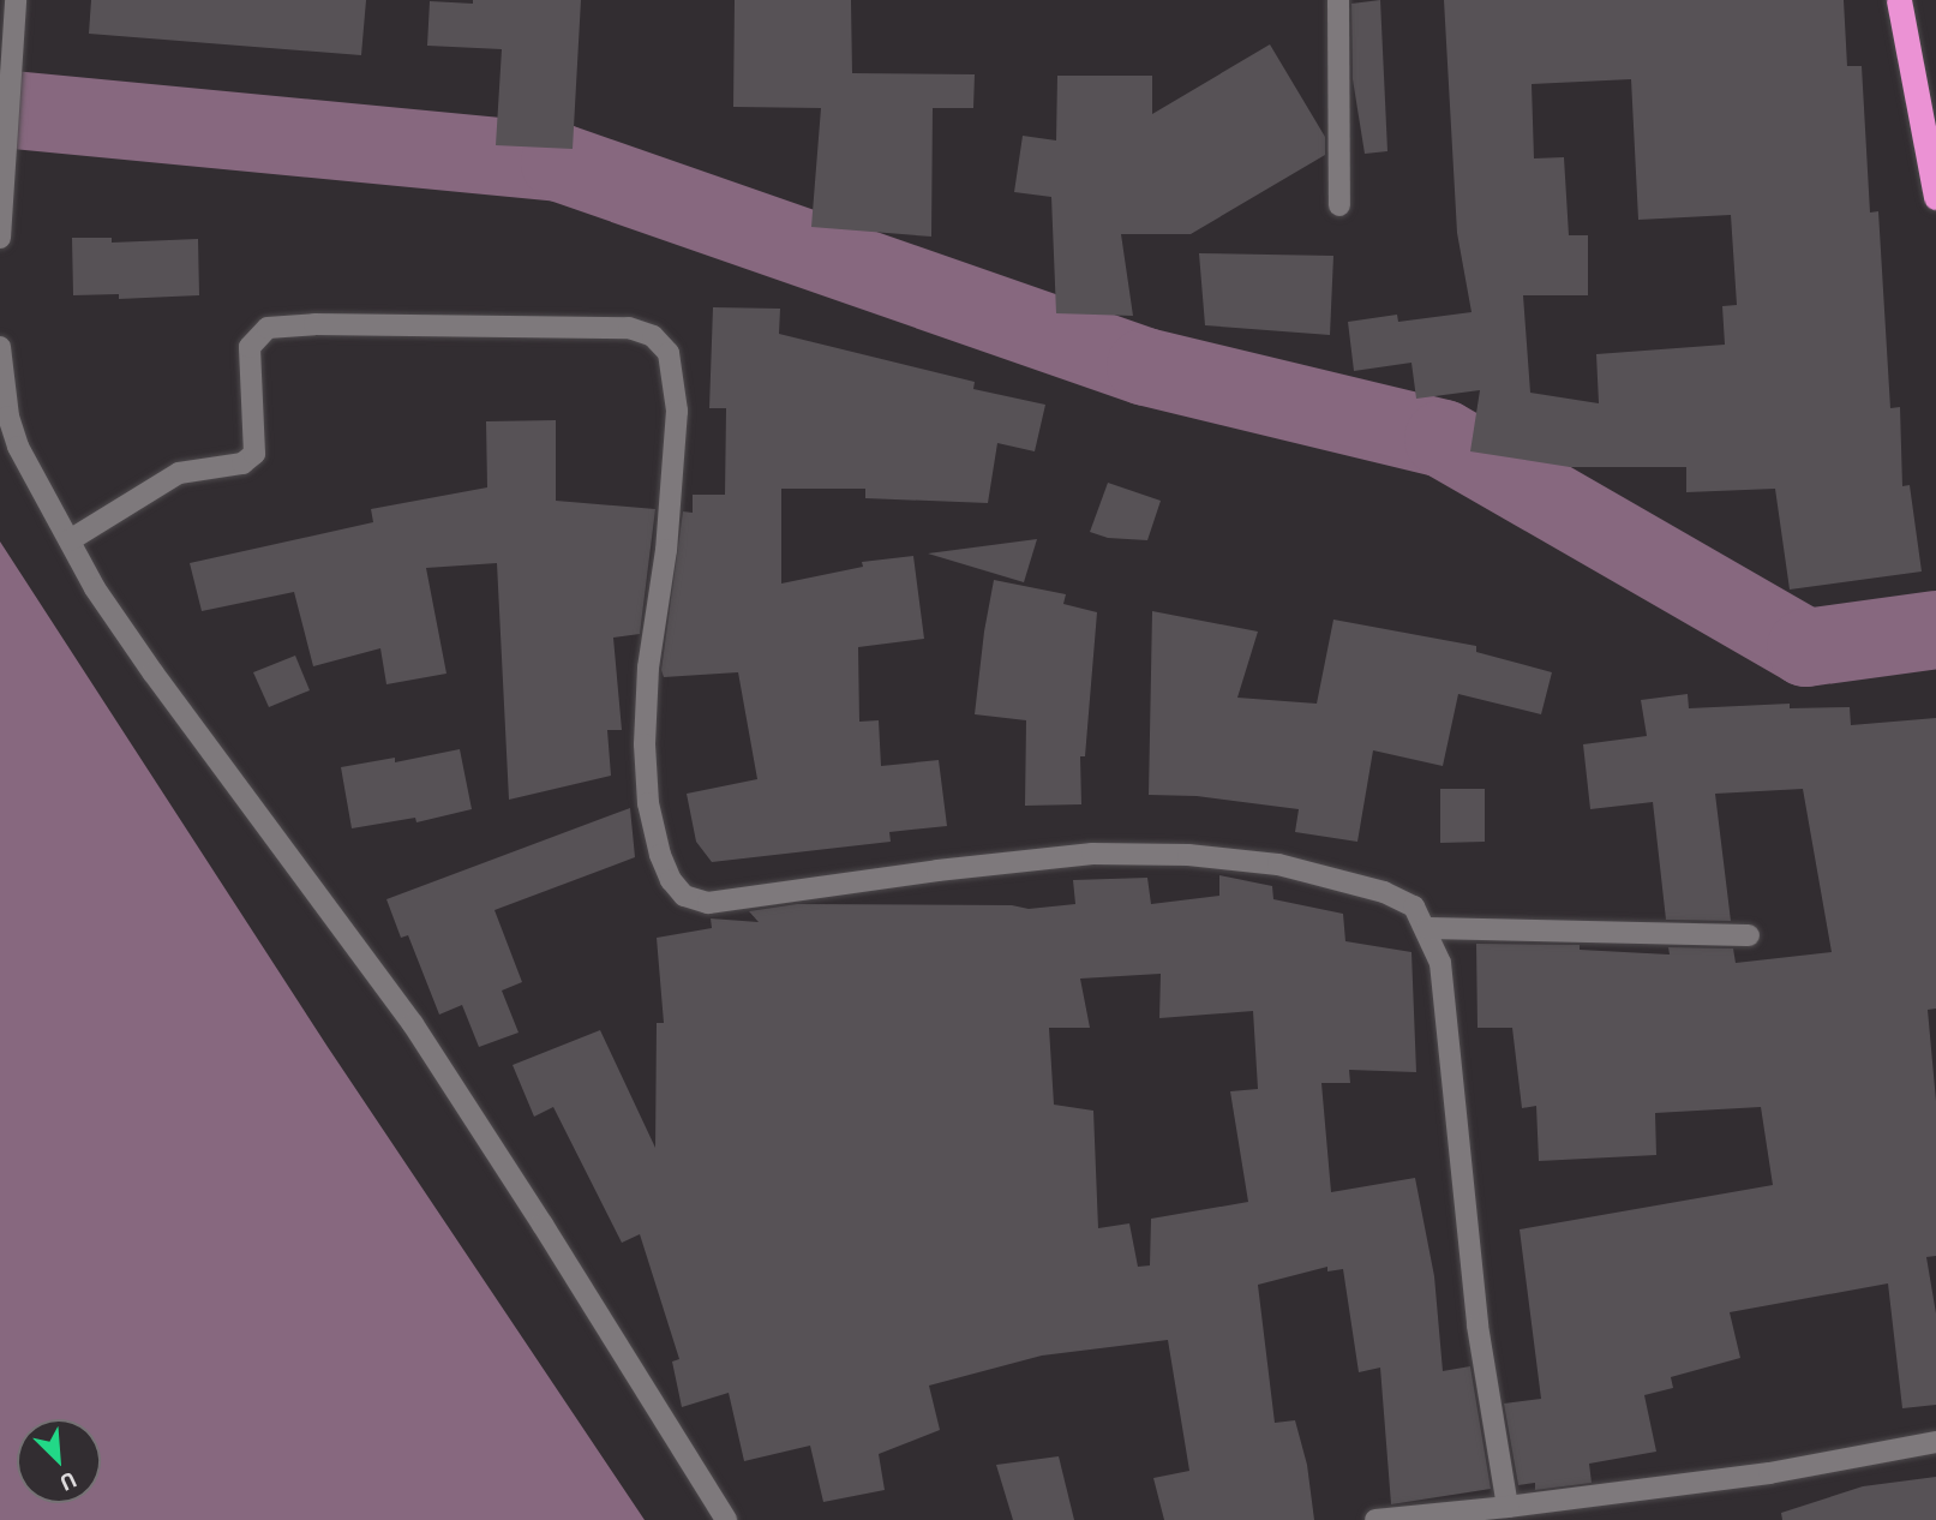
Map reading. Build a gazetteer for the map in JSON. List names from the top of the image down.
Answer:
{
  "north": "bottom right"
}
